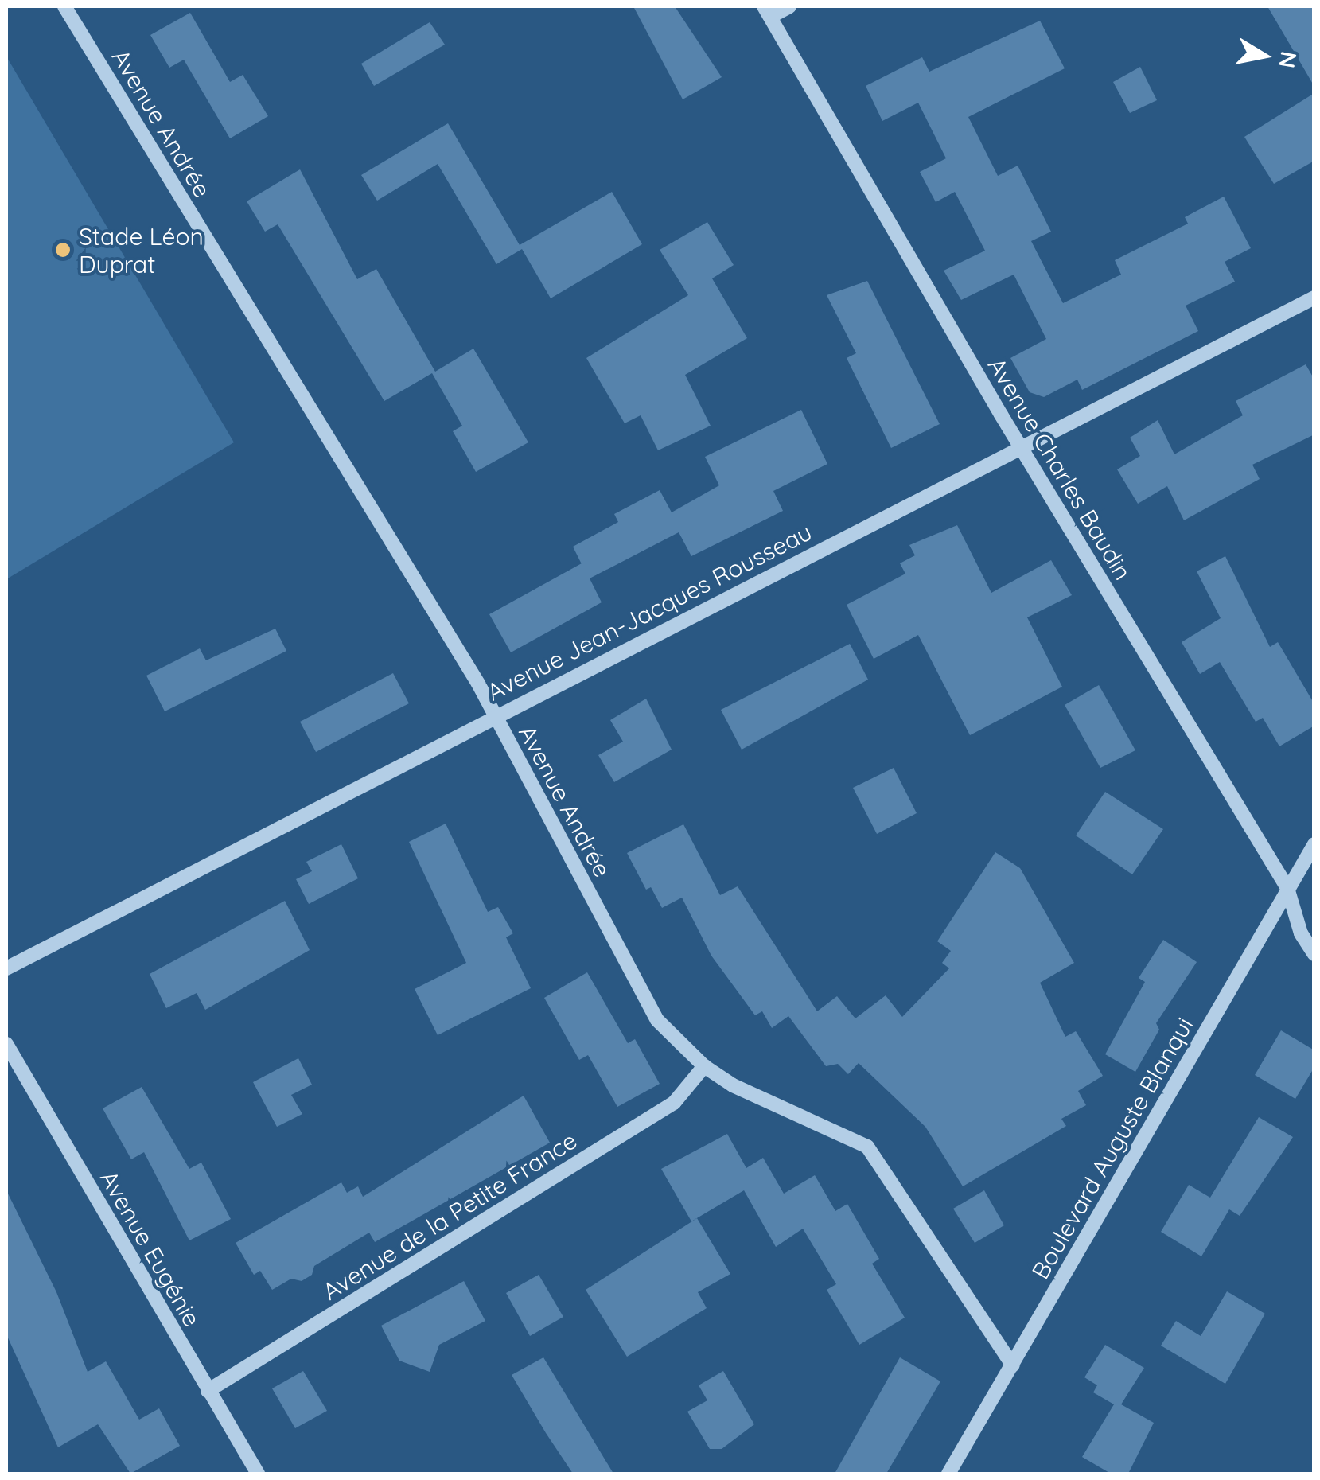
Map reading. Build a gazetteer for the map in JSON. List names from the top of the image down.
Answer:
{
  "streets": {
    "street": [
      "Avenue Andrée",
      "Avenue Charles Baudin",
      "Avenue Jean-Jacques Rousseau",
      "Boulevard Auguste Blanqui",
      "Avenue de la Petite France",
      "Avenue Eugénie"
    ]
  },
  "crossings": [
    ["Avenue Andrée", "Avenue Jean-Jacques Rousseau"],
    ["Avenue Andrée", "Boulevard Auguste Blanqui"],
    ["Avenue Andrée", "Avenue de la Petite France"],
    ["Avenue Charles Baudin", "Avenue Jean-Jacques Rousseau"],
    ["Avenue Charles Baudin", "Boulevard Auguste Blanqui"],
    ["Avenue de la Petite France", "Avenue Eugénie"]
  ],
  "places": ["Stade Léon Duprat"],
  "north": "right"
}
